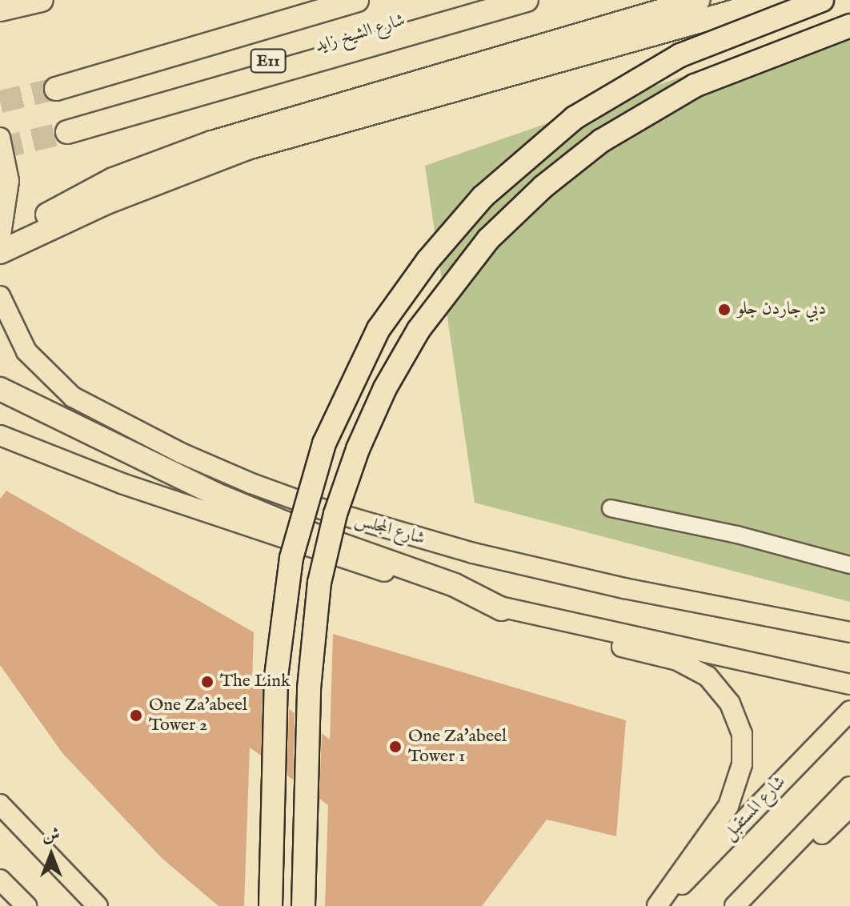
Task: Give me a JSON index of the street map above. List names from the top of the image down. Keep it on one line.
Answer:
{"streets":{"highway":["شارع الشيخ زايد","E11"],"main road":["شارع المجلس","شارع المستقبل"]},"places":["دبي جاردن جلو","The Link","One Za'abeel Tower 2","One Za'abeel Tower 1"],"north":"top"}
